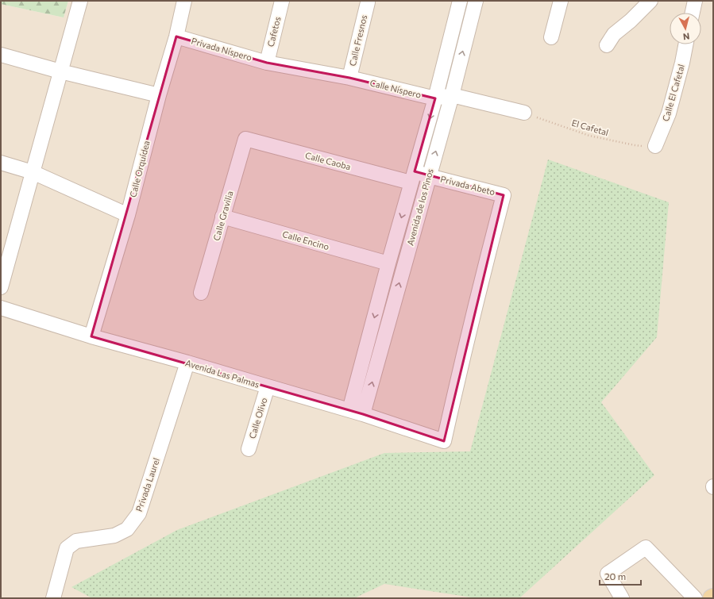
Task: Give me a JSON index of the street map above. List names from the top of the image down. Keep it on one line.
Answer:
{"streets":{"street":["Cafetos","Calle Fresnos","Privada Níspero","Calle Níspero","Calle El Cafetal","Calle Caoba","Calle Orquídea","Privada Abeto","Avenida de los Pinos","Calle Gravilia","Calle Encino","Avenida Las Palmas","Calle Olivo","Privada Laurel"],"path":["El Cafetal"]},"crossings":[["Cafetos","Privada Níspero"],["Cafetos","Calle Níspero"],["Calle Fresnos","Calle Níspero"],["Privada Níspero","Calle Níspero"],["Privada Níspero","Calle Orquídea"],["Calle Níspero","El Cafetal"],["Calle Níspero","Avenida de los Pinos"],["Calle El Cafetal","El Cafetal"],["Calle Caoba","Privada Abeto"],["Calle Caoba","Avenida de los Pinos"],["Calle Caoba","Calle Gravilia"],["Calle Orquídea","Avenida Las Palmas"],["Privada Abeto","Avenida de los Pinos"],["Privada Abeto","Avenida Las Palmas"],["Avenida de los Pinos","Calle Encino"],["Avenida de los Pinos","Avenida Las Palmas"],["Calle Gravilia","Calle Encino"],["Avenida Las Palmas","Calle Olivo"],["Avenida Las Palmas","Privada Laurel"]],"scale_bar":"20 m","north":"bottom"}
